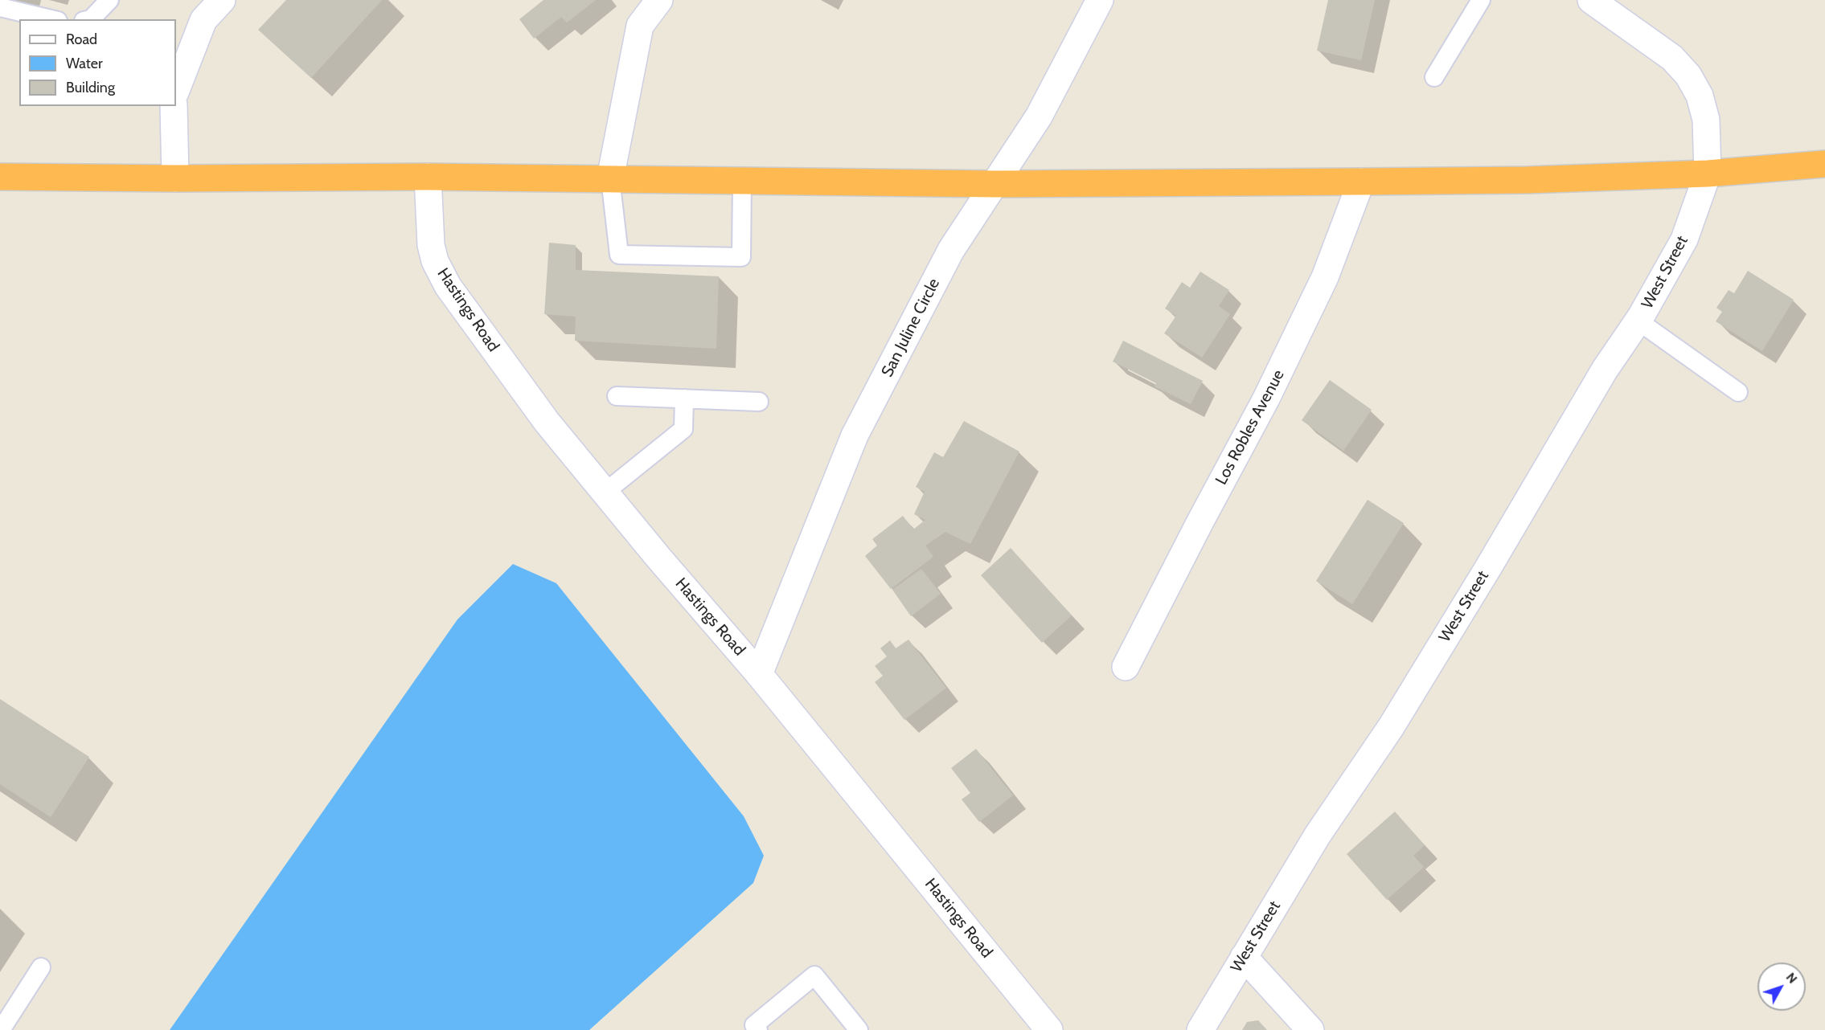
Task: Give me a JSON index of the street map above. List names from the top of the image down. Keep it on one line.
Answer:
{"streets":{"street":["West Street","Hastings Road","San Juline Circle","Los Robles Avenue"]},"crossings":[["Hastings Road","San Juline Circle"]],"legend":["Road","Water","Building"],"north":"top right"}
